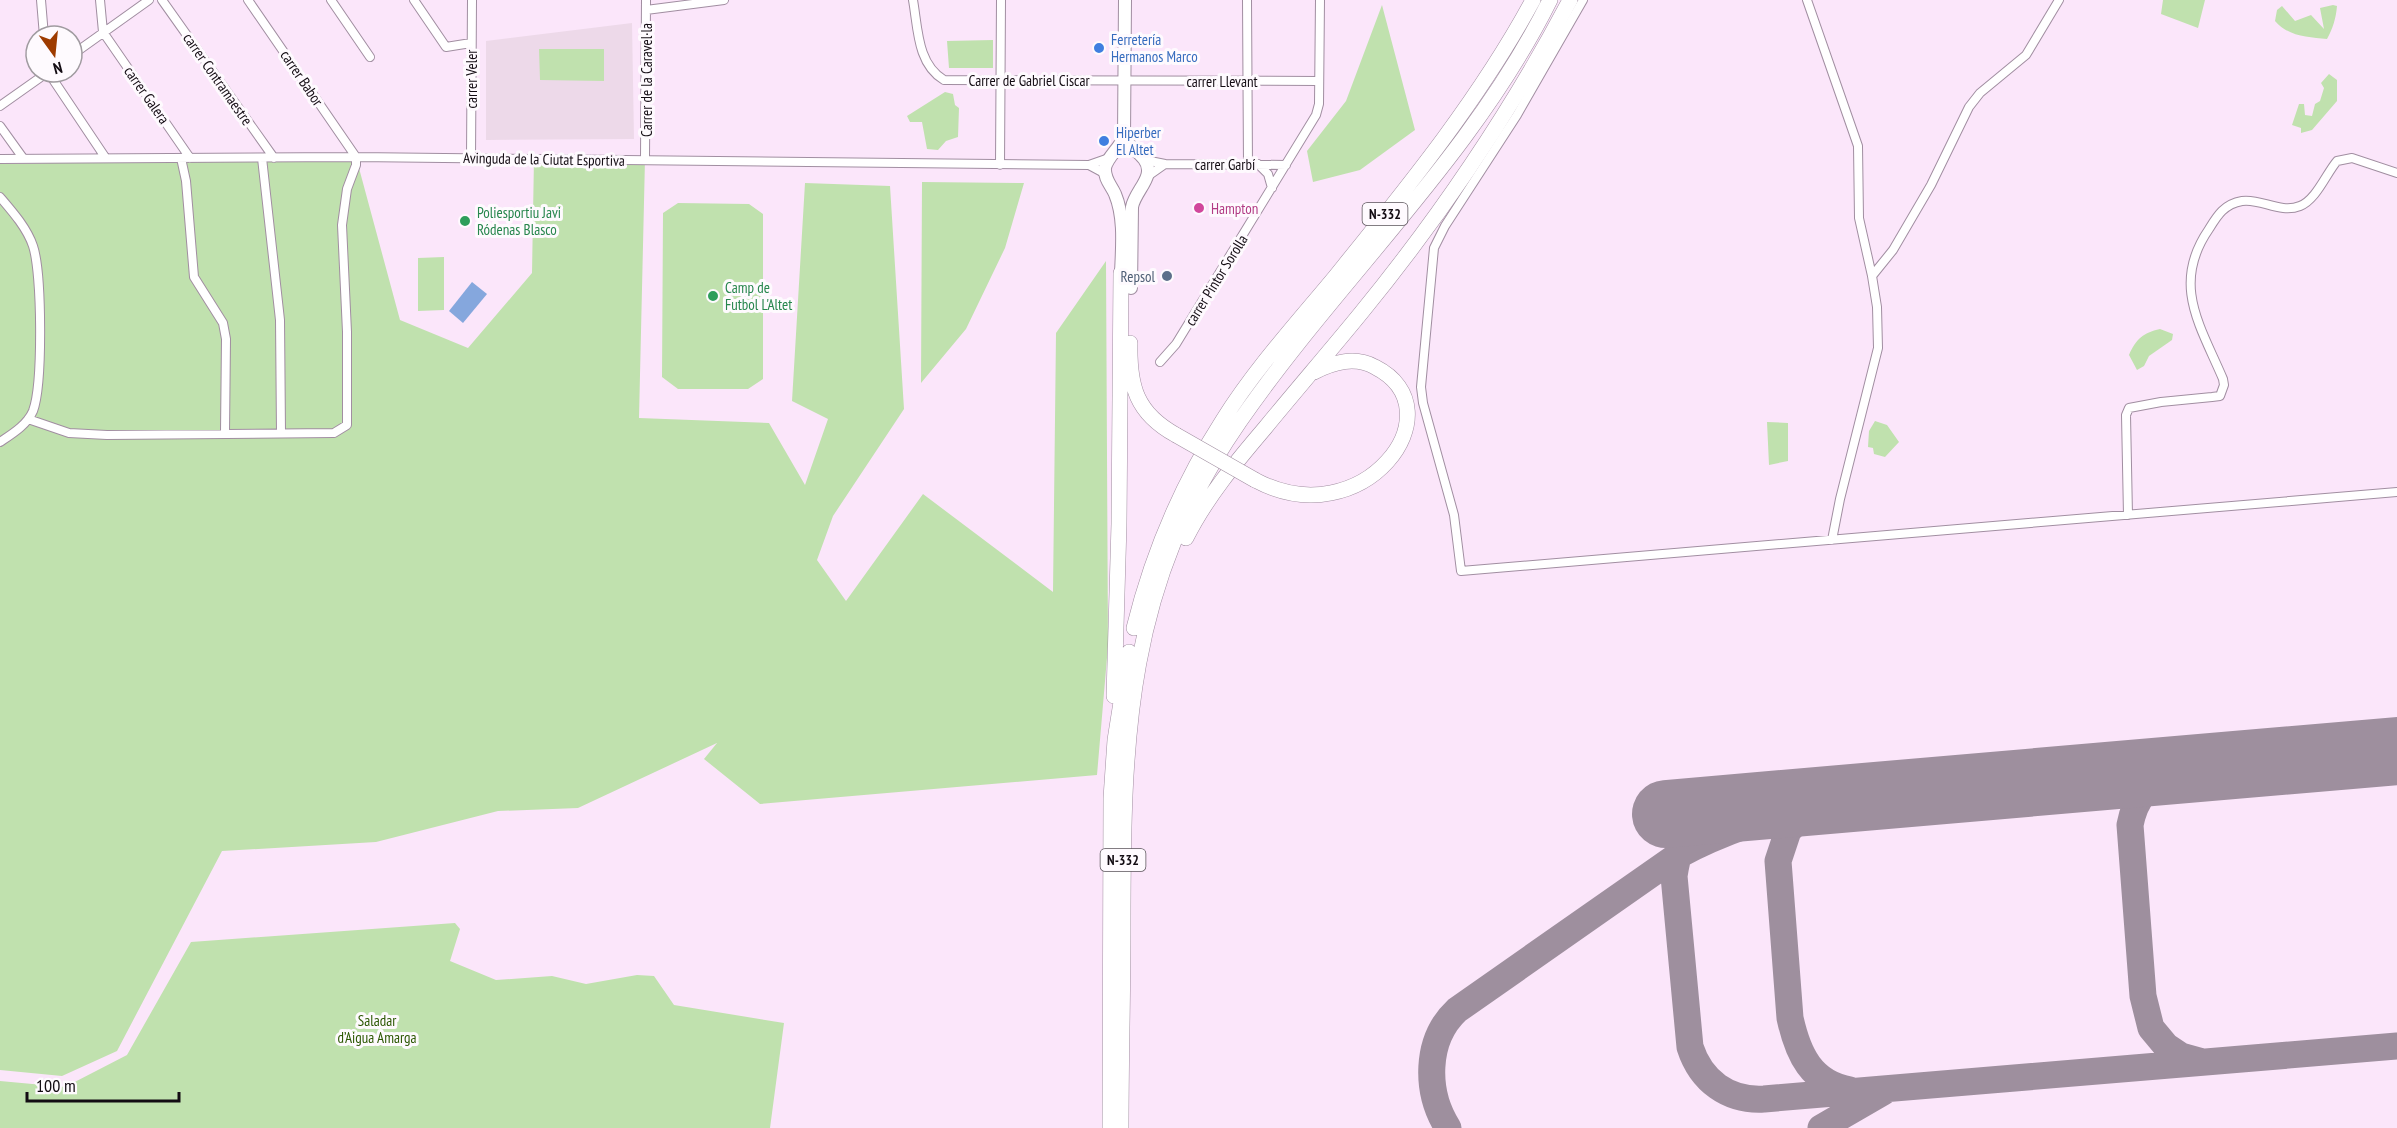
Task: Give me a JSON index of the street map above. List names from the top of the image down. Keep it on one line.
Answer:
{"streets":{"highway":["N-332"],"street":["carrer Babor","carrer Contramaestre","carrer Veler","Carrer de la Caravel·la","Carrer de Gabriel Ciscar","carrer Llevant","carrer Galera","Avinguda de la Ciutat Esportiva","carrer Garbí","carrer Pintor Sorolla"]},"crossings":[["carrer Babor","Avinguda de la Ciutat Esportiva"],["carrer Contramaestre","Avinguda de la Ciutat Esportiva"],["carrer Veler","Avinguda de la Ciutat Esportiva"],["Carrer de la Caravel·la","Avinguda de la Ciutat Esportiva"],["Carrer de Gabriel Ciscar","carrer Llevant"],["carrer Llevant","carrer Pintor Sorolla"],["carrer Galera","Avinguda de la Ciutat Esportiva"],["Avinguda de la Ciutat Esportiva","carrer Garbí"],["carrer Garbí","carrer Pintor Sorolla"]],"parks":["Saladar d’Aigua Amarga"],"places":["Ferretería Hermanos Marco","Hiperber El Altet","Hampton","Poliesportiu Javi Ródenas Blasco","Repsol","Camp de Futbol L'Altet"],"scale_bar":"100 m","north":"bottom"}
